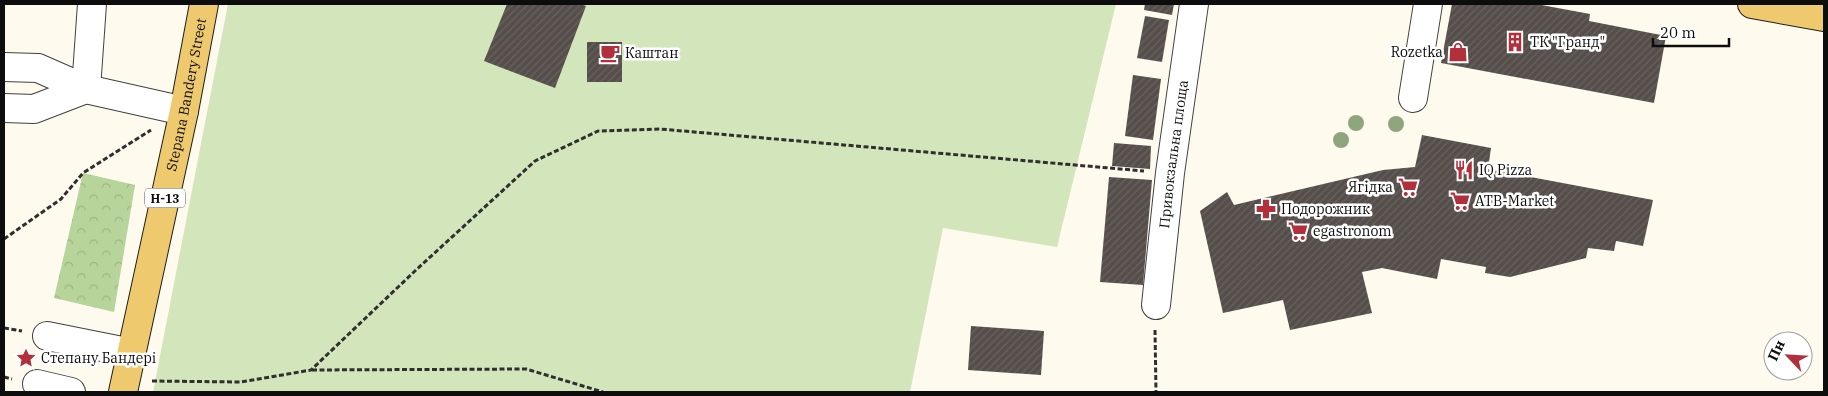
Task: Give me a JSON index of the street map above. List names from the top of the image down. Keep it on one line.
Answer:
{"streets":{"main road":["Stepana Bandery Street","Н-13"],"street":["Привокзальна площа"]},"places":{"building":["ТК \"Гранд\""],"shop":["Rozetka"],"cafe":["Каштан"],"restaurant":["IQ Pizza"],"supermarket":["Ягідка","ATB-Market","egastronom"],"pharmacy":["Подорожник"],"place":["Степану Бандері"]},"scale_bar":"20 m","north":"top left"}
